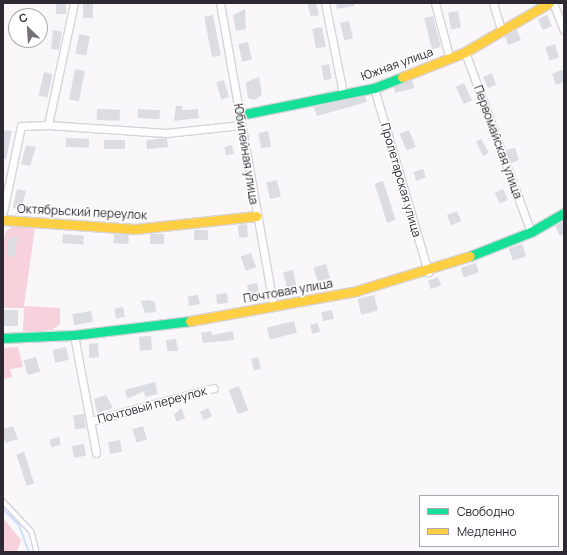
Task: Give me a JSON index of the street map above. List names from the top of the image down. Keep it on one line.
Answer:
{"streets":{"street":["Южная улица","Первомайская улица","Юбилейная улица","Пролетарская улица","Октябрьский переулок","Почтовая улица","Почтовый переулок"]},"crossings":[["Южная улица","Первомайская улица"],["Южная улица","Юбилейная улица"],["Южная улица","Пролетарская улица"],["Первомайская улица","Почтовая улица"],["Юбилейная улица","Октябрьский переулок"],["Юбилейная улица","Почтовая улица"],["Пролетарская улица","Почтовая улица"],["Почтовая улица","Почтовый переулок"]],"legend":["Свободно","Медленно"],"north":"top left"}
